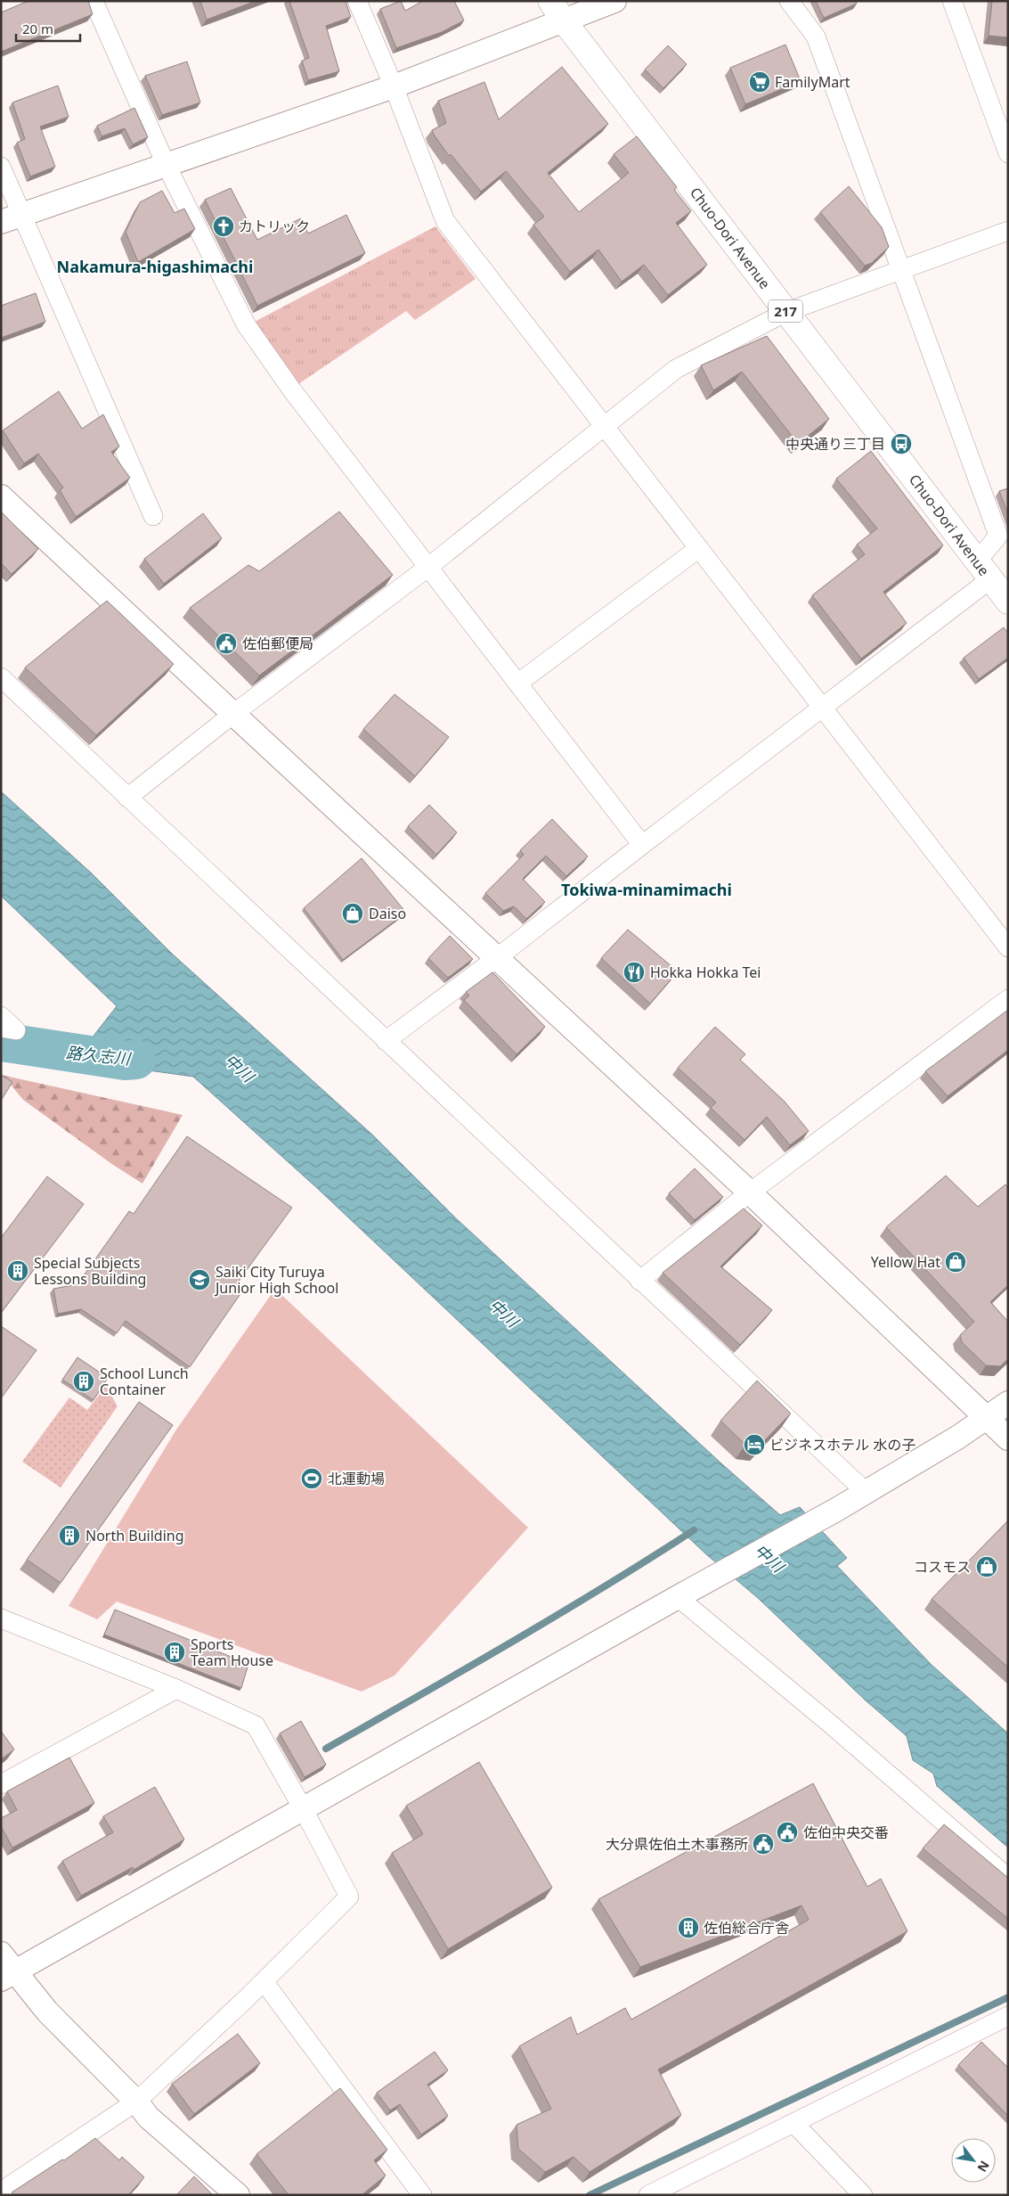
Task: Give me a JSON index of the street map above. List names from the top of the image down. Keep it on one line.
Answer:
{"streets":{"highway":["Chuo-Dori Avenue","217"]},"districts":["Nakamura-higashimachi","Tokiwa-minamimachi"],"water":["路久志川","中川"],"places":{"supermarket":["FamilyMart"],"church":["カトリック"],"bus stop":["中央通り三丁目"],"public building":["佐伯郵便局","佐伯中央交番","大分県佐伯土木事務所"],"shop":["Daiso","Yellow Hat","コスモス"],"restaurant":["Hokka Hokka Tei"],"building":["Special Subjects Lessons Building","School Lunch Container","North Building","Sports Team House","佐伯総合庁舎"],"school or university":["Saiki City Turuya Junior High School"],"hotel":["ビジネスホテル 水の子"],"sports":["北運動場"]},"scale_bar":"20 m","north":"bottom right"}
